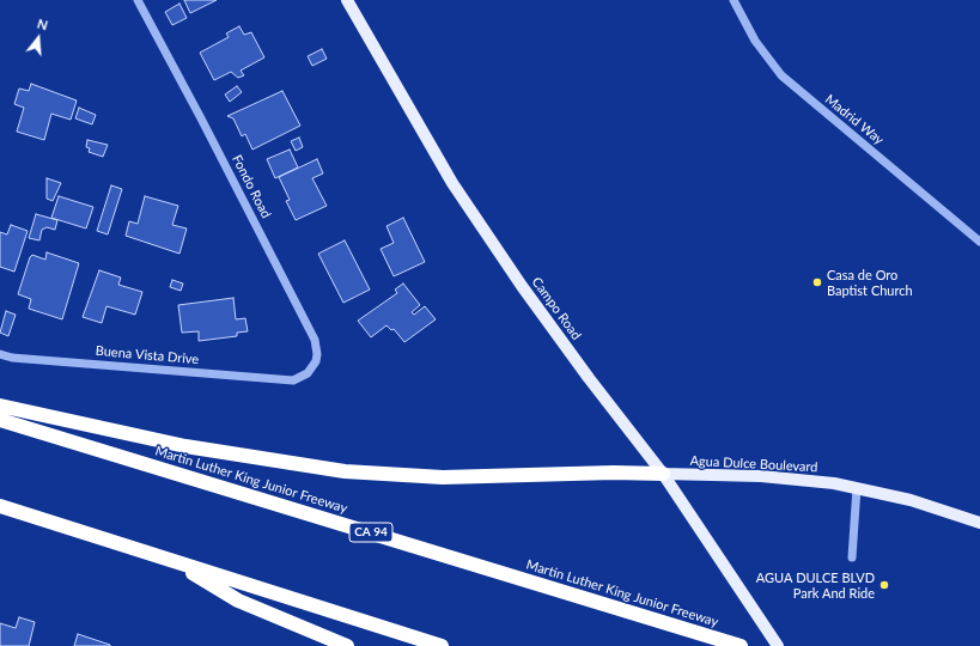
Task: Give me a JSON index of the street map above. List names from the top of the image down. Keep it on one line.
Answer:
{"streets":{"highway":["Martin Luther King Junior Freeway","CA 94"],"main road":["Campo Road","Agua Dulce Boulevard"],"street":["Madrid Way","Fondo Road","Buena Vista Drive"]},"crossings":[["Fondo Road","Buena Vista Drive"],["Campo Road","Agua Dulce Boulevard"]],"places":["Casa de Oro Baptist Church","AGUA DULCE BLVD Park And Ride"],"north":"top"}
